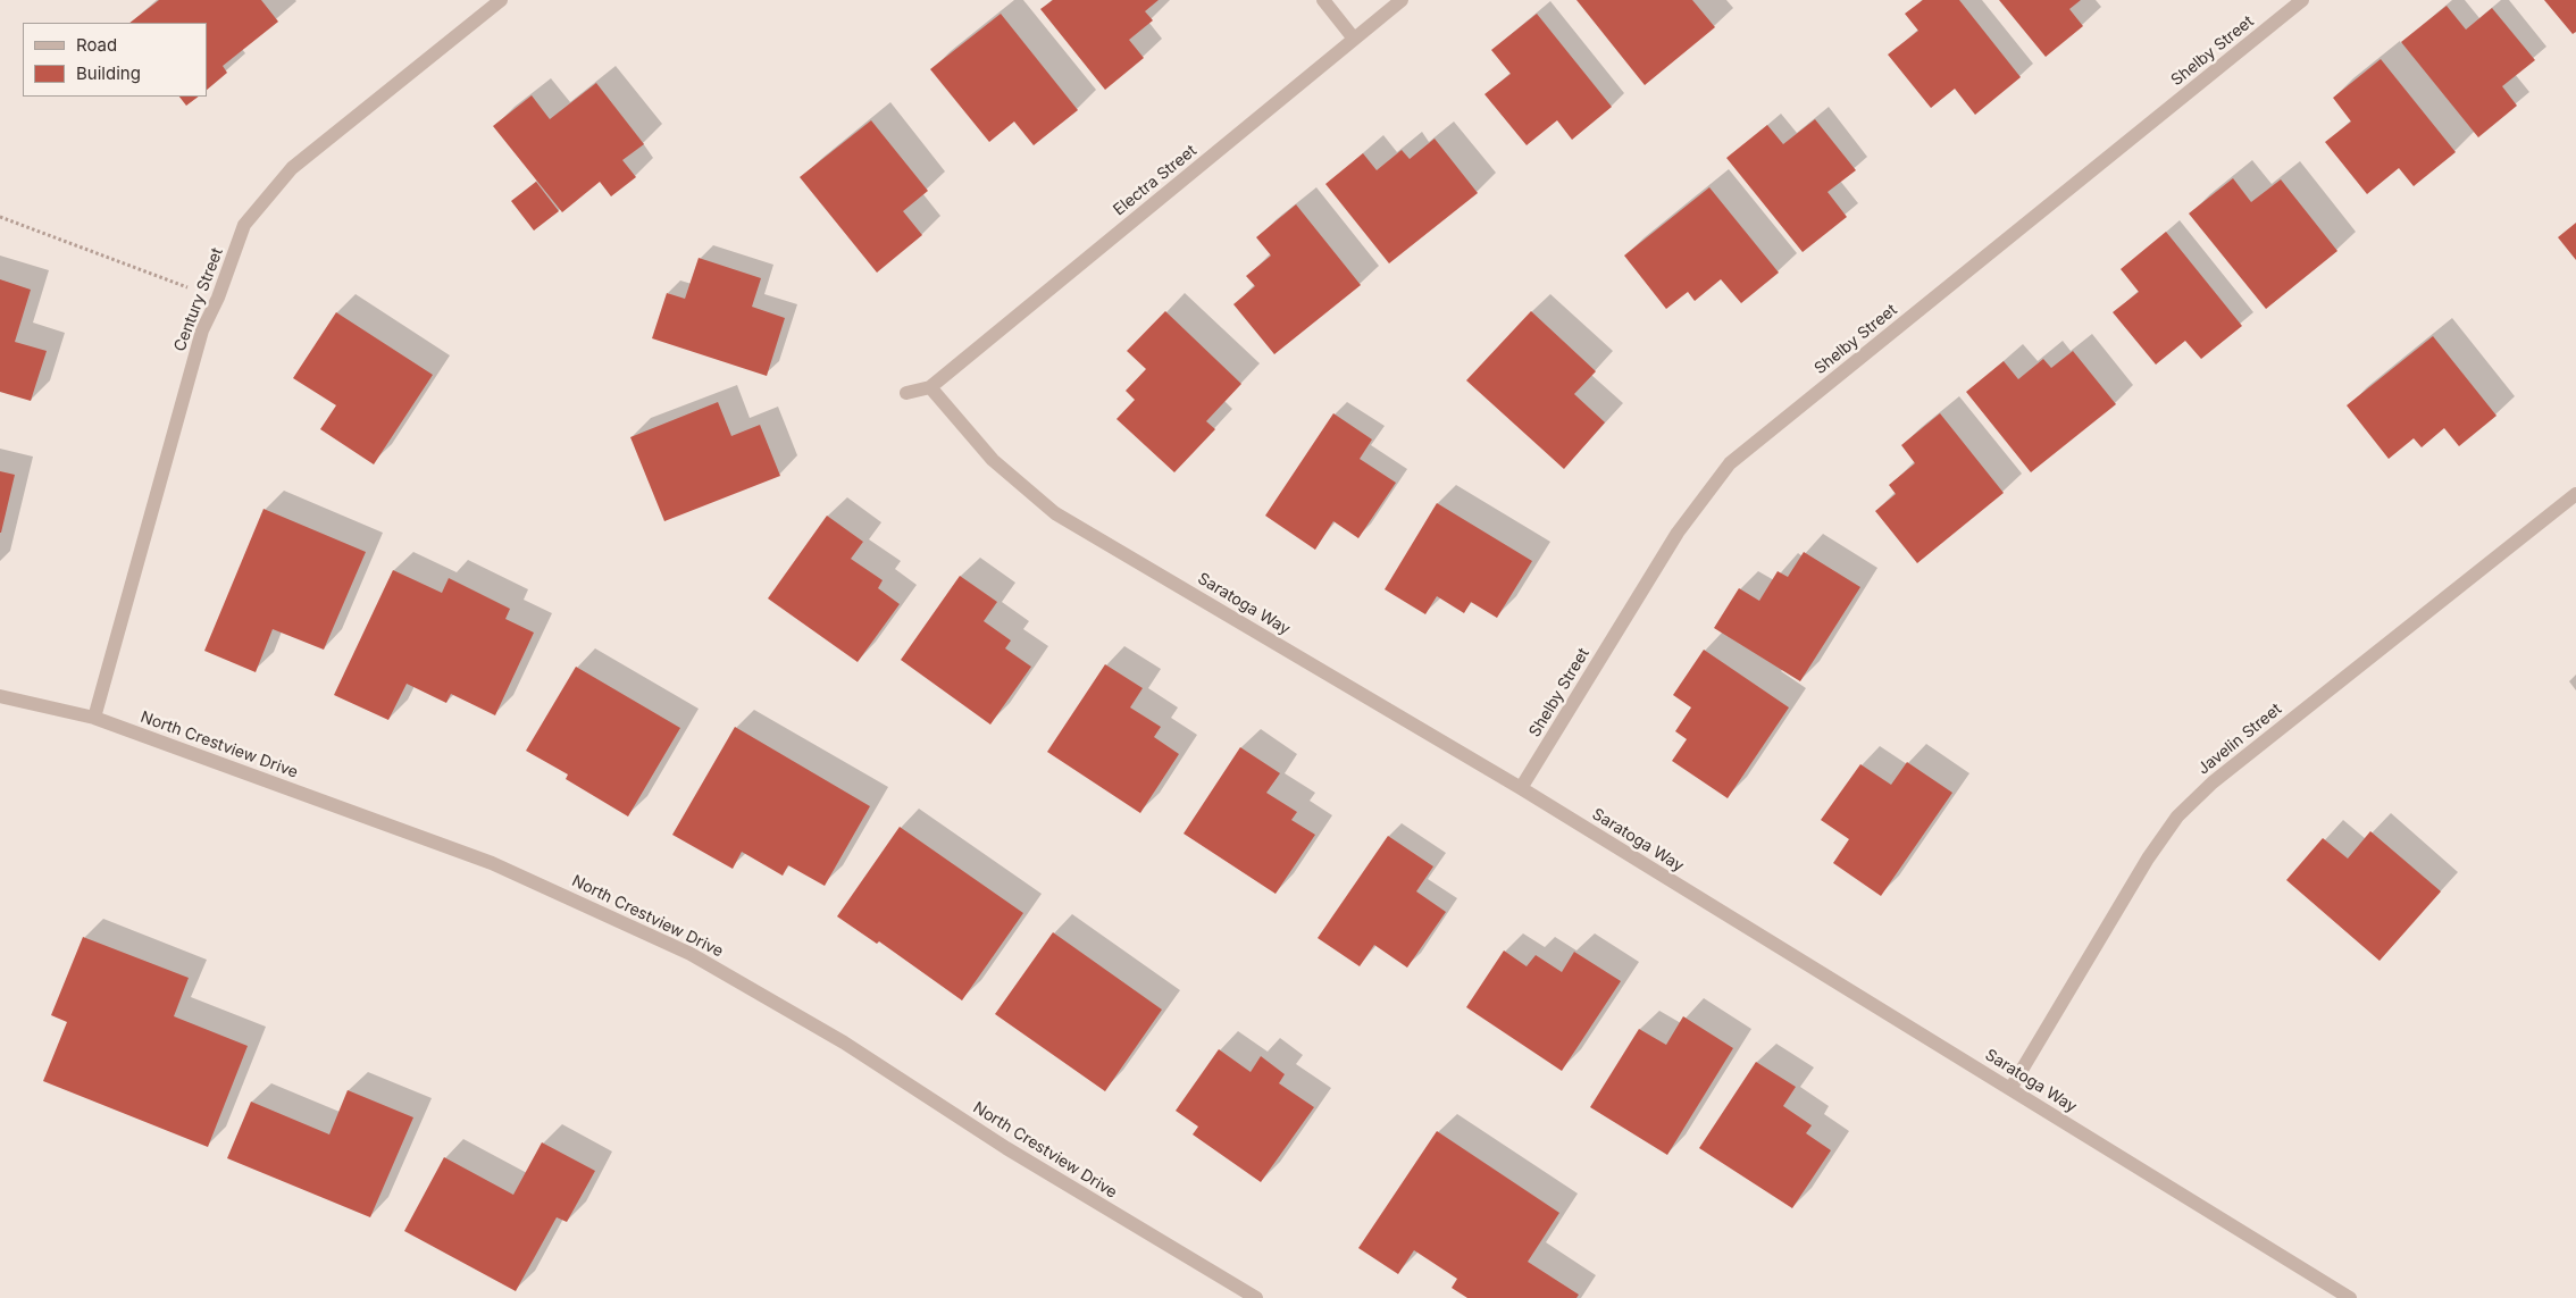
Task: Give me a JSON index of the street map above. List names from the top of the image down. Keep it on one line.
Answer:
{"streets":{"street":["Shelby Street","Electra Street","Century Street","Saratoga Way","Javelin Street","North Crestview Drive"]},"crossings":[["Shelby Street","Saratoga Way"],["Electra Street","Saratoga Way"],["Century Street","North Crestview Drive"],["Saratoga Way","Javelin Street"]],"legend":["Road","Building"]}
